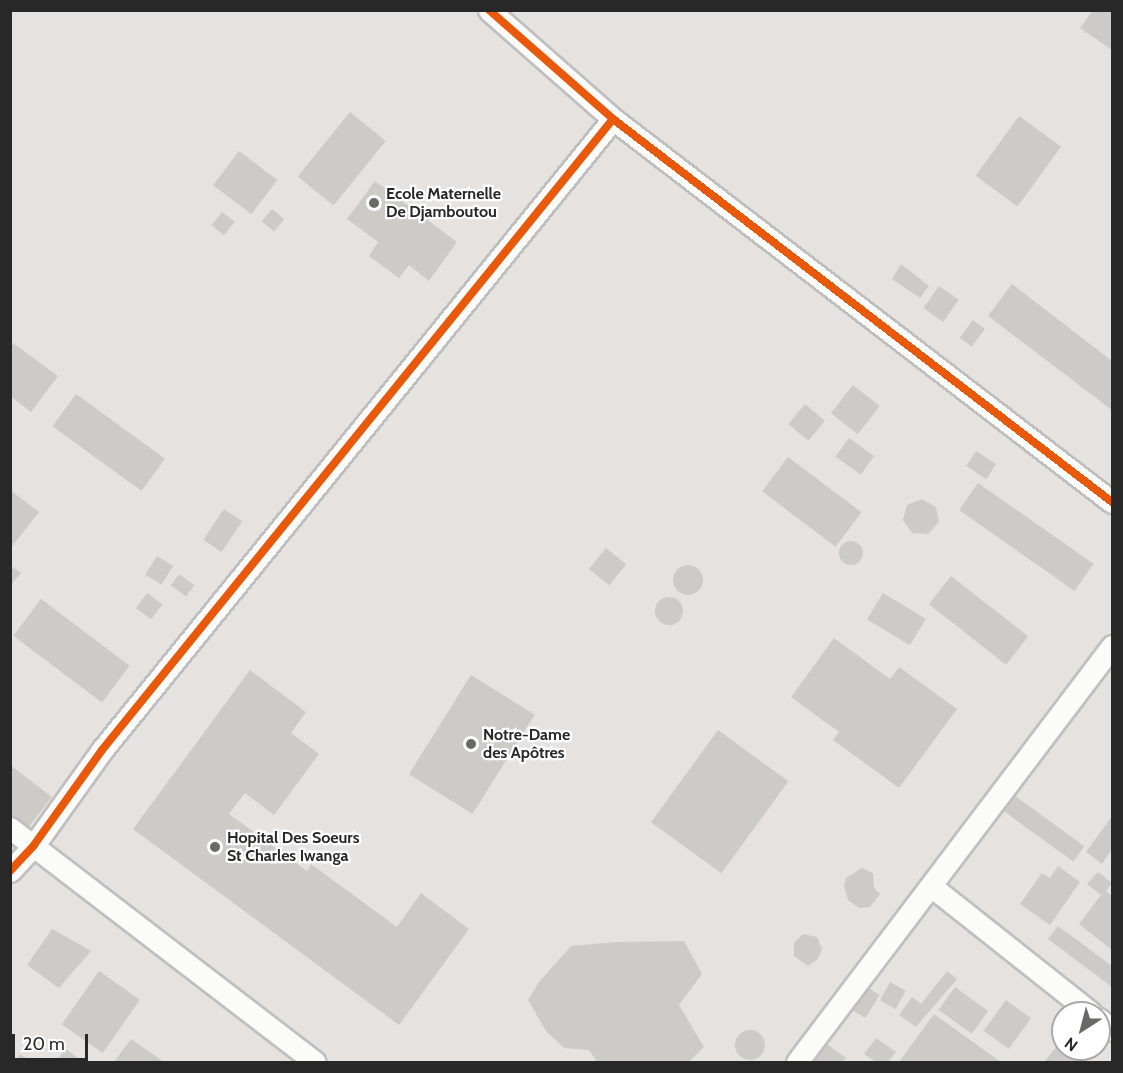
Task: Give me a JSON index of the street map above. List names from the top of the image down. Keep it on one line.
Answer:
{"places":["Ecole Maternelle De Djamboutou","Notre-Dame des Apôtres","Hopital Des Soeurs St Charles Iwanga"],"scale_bar":"20 m","north":"bottom left"}
